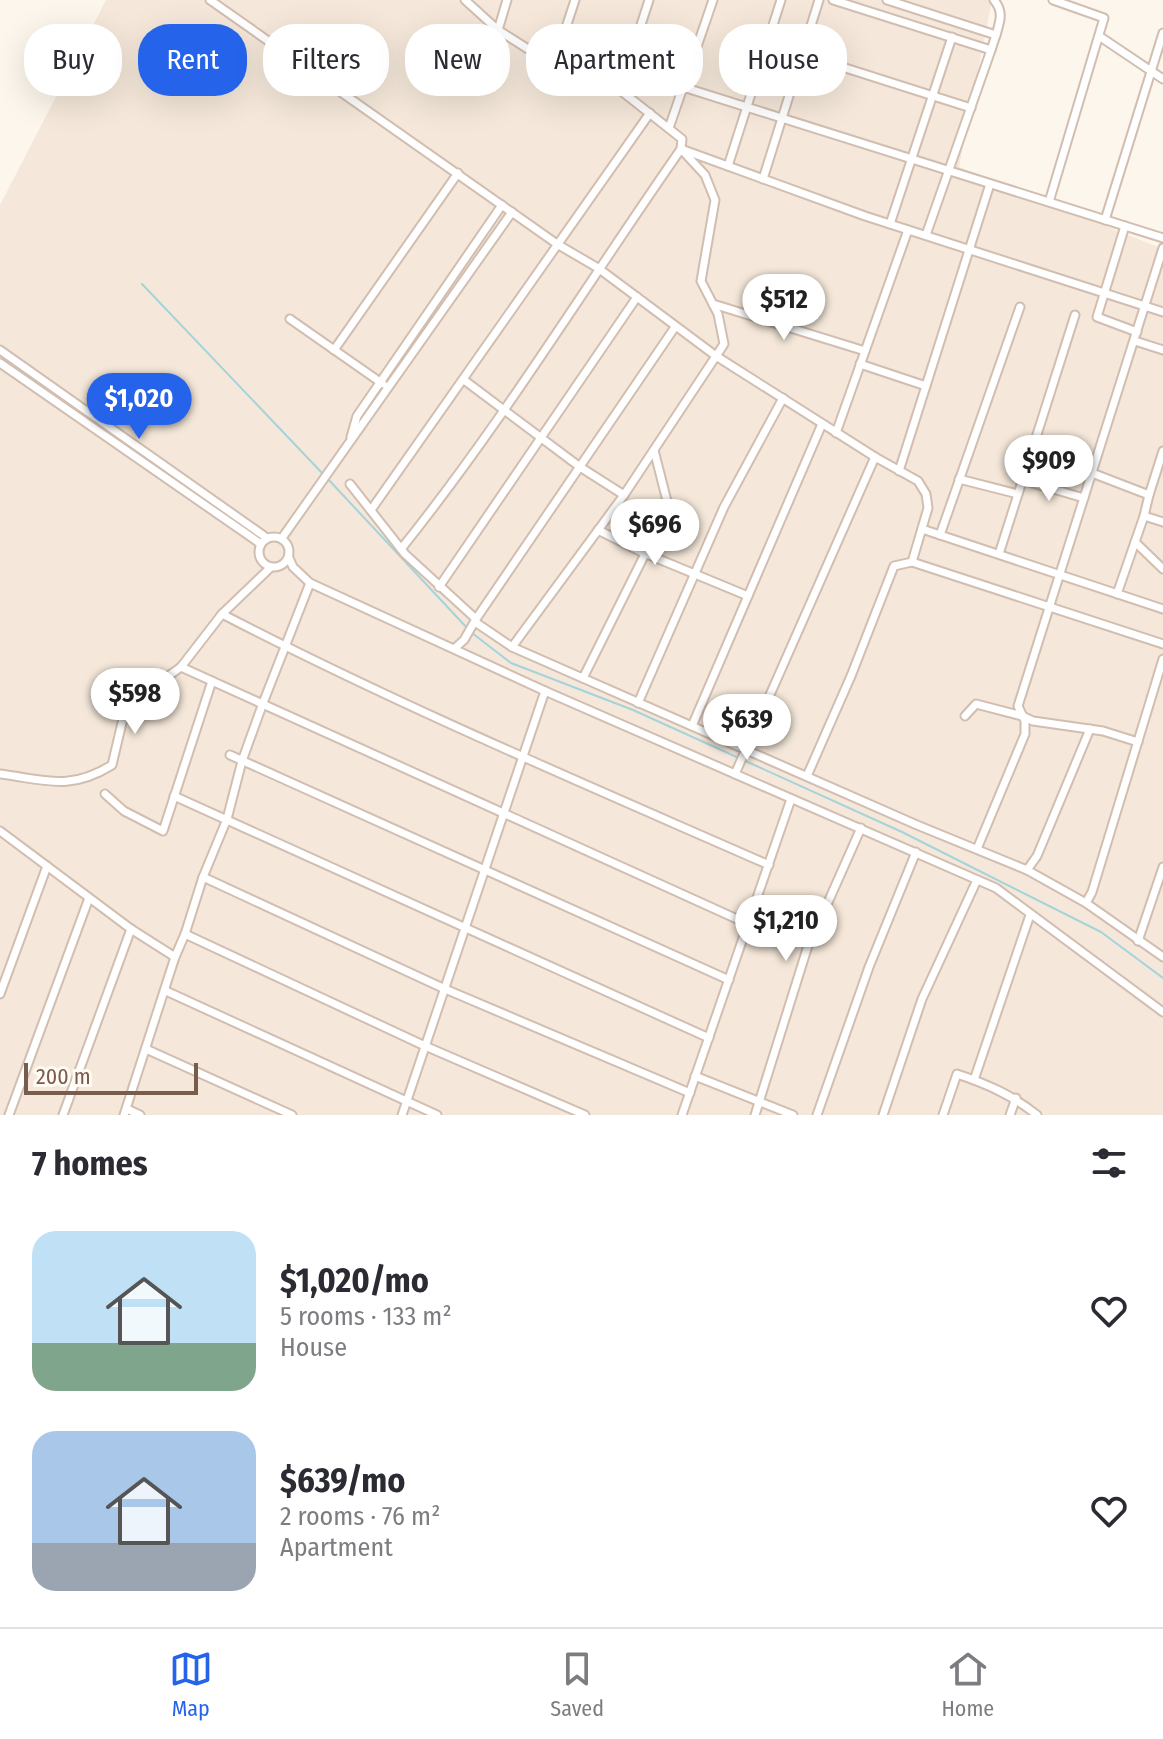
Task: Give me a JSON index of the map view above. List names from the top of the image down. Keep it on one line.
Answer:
{"scale_bar":"200 m","page":{"chip":["Buy","Rent","Filters","New","Apartment","House"],"price":["$512","$1,020","$909","$696","$598","$639","$1,210"],"scale":"200 m","heading":"7 homes","list":[{"name":"$1,020/mo","note":"5 rooms · 133 m² · House"},{"name":"$639/mo","note":"2 rooms · 76 m² · Apartment"}],"tabs":["Map","Saved","Home"]}}
